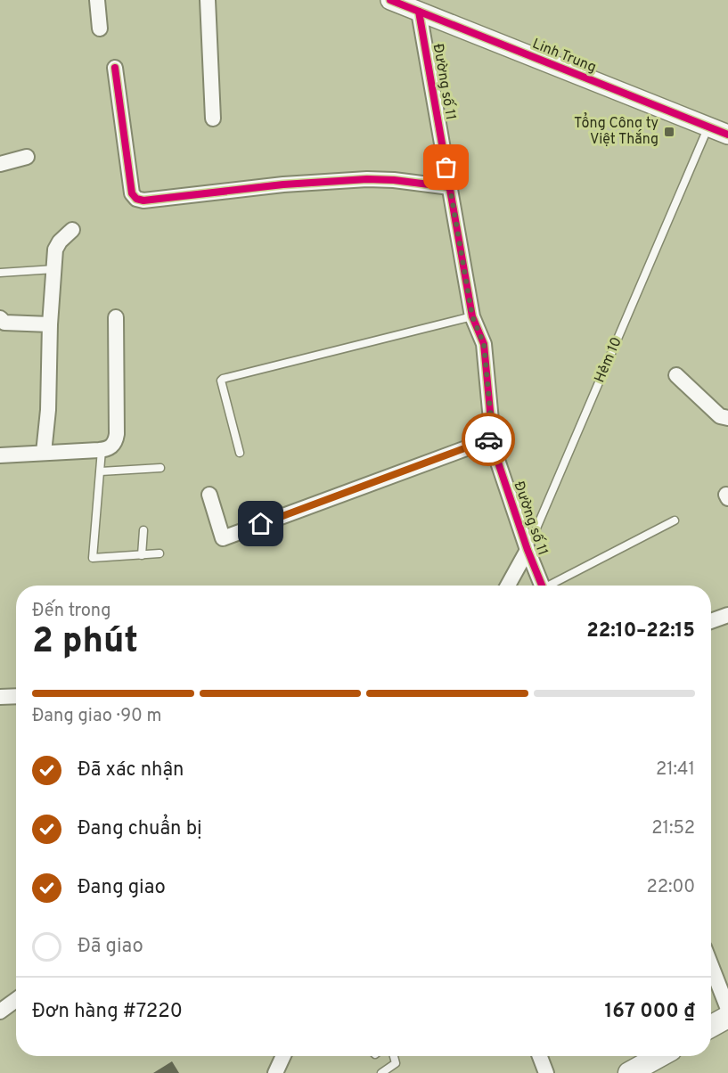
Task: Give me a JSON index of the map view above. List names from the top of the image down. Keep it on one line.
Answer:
{"streets":{"street":["Linh Trung","Đường số 11","Hẻm 10"]},"crossings":[["Linh Trung","Đường số 11"],["Linh Trung","Hẻm 10"],["Đường số 11","Hẻm 10"]],"places":{"transit":["Tổng Công ty Việt Thắng"]},"page":{"heading":["2 phút","Đến trong","22:10–22:15"],"panel":["Đơn hàng #7220","167 000 ₫"],"bar":"Đang giao · 90 m","list":[["Đã xác nhận","21:41"],["Đang chuẩn bị","21:52"],["Đang giao","22:00"],"Đã giao"]}}
